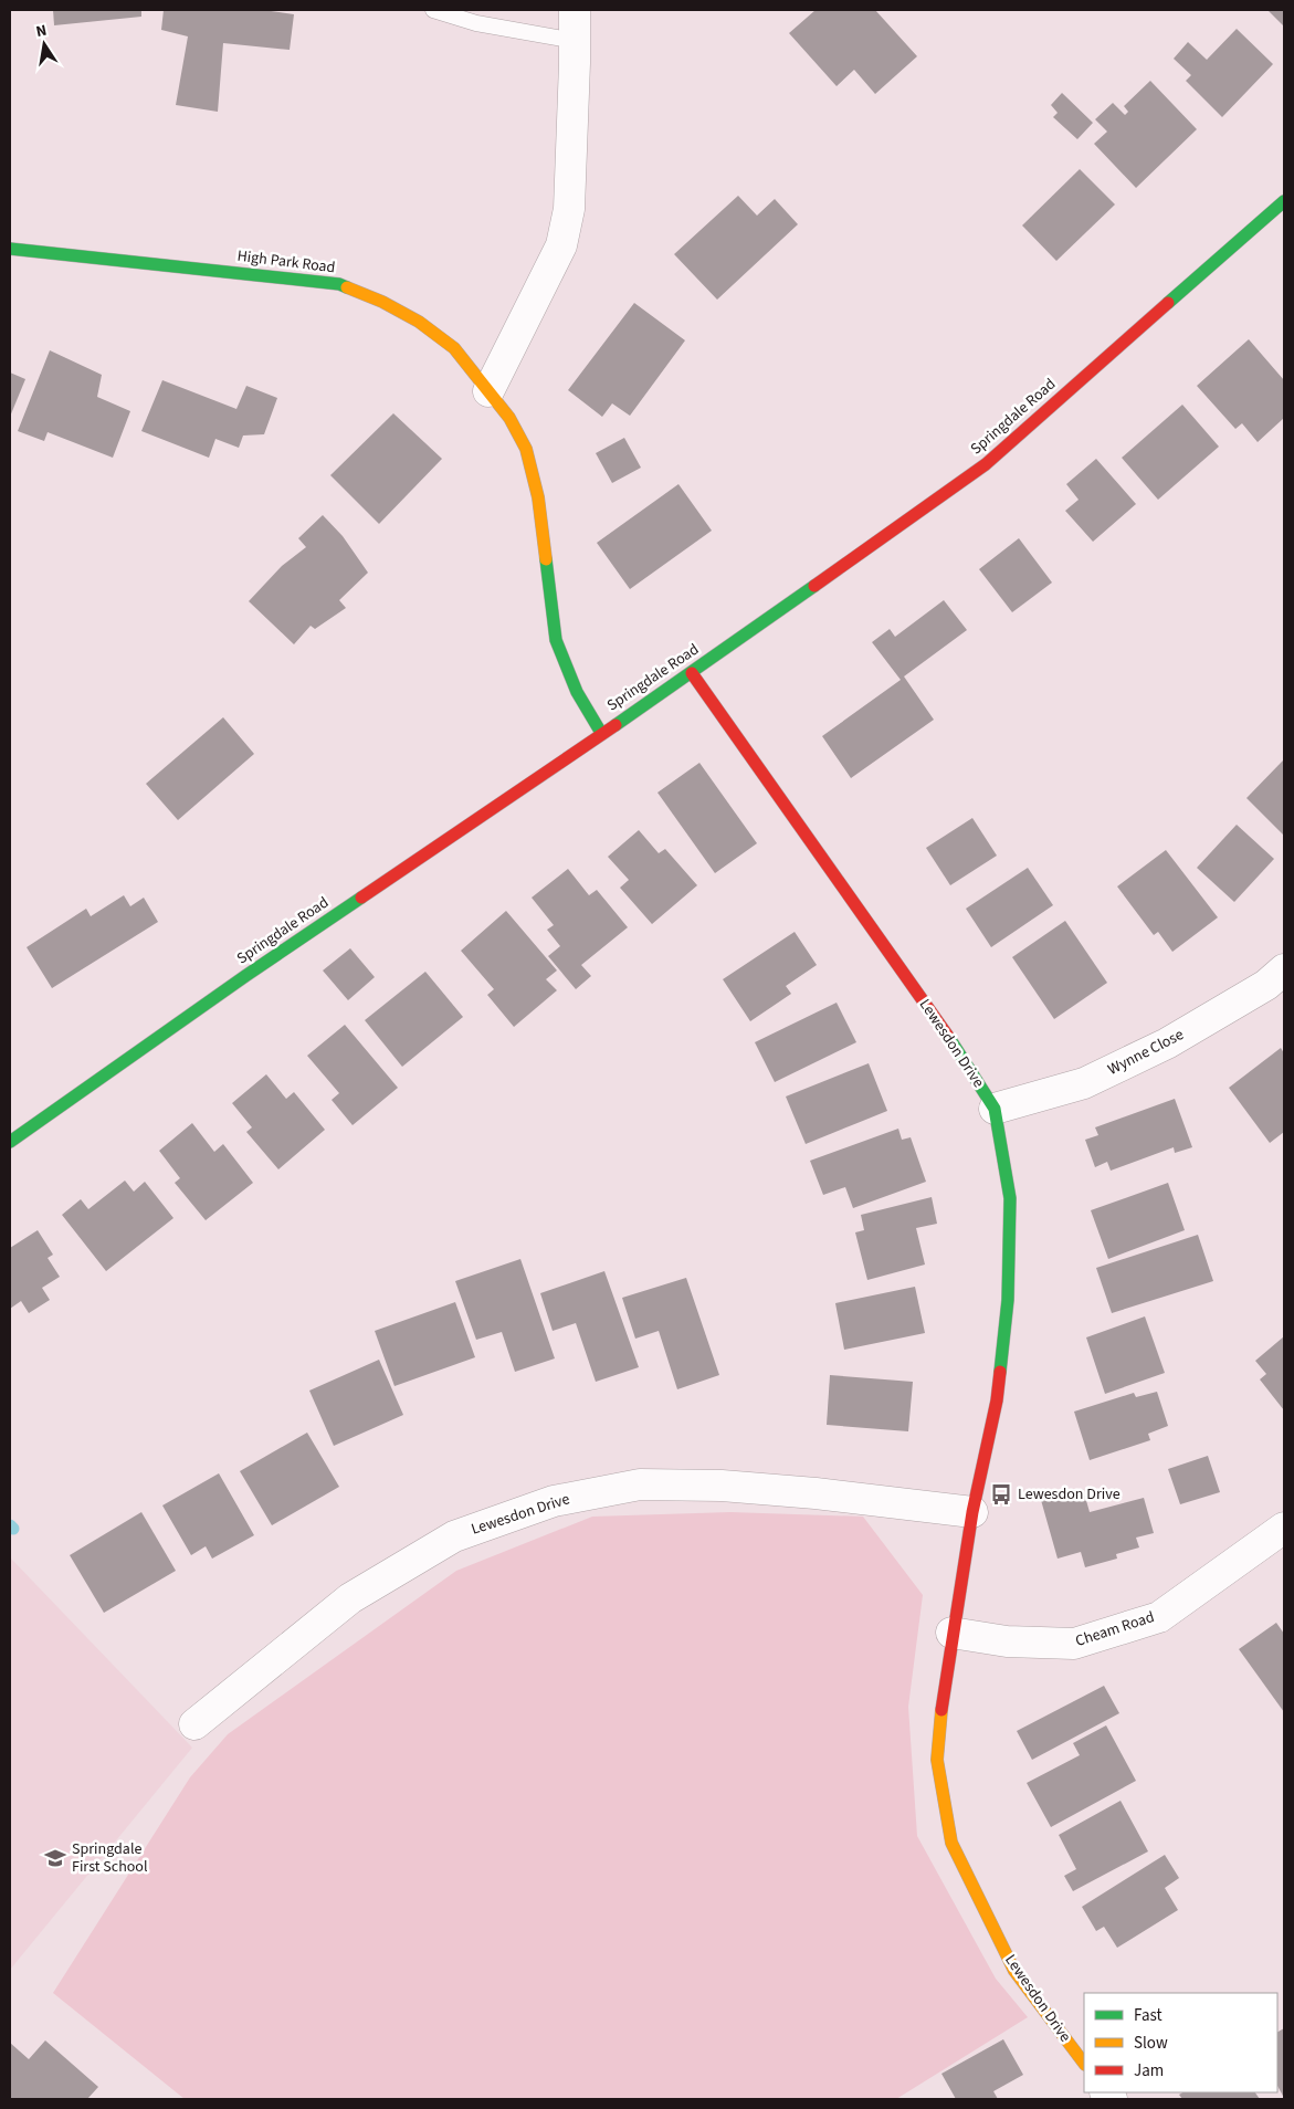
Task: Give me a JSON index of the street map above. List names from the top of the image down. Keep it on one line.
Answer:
{"streets":{"street":["High Park Road","Springdale Road","Lewesdon Drive","Wynne Close","Cheam Road"]},"crossings":[["High Park Road","Springdale Road"],["Springdale Road","Lewesdon Drive"],["Lewesdon Drive","Wynne Close"],["Lewesdon Drive","Cheam Road"]],"places":{"bus stop":["Lewesdon Drive"],"school or university":["Springdale First School"]},"legend":["Fast","Slow","Jam"],"north":"top"}
